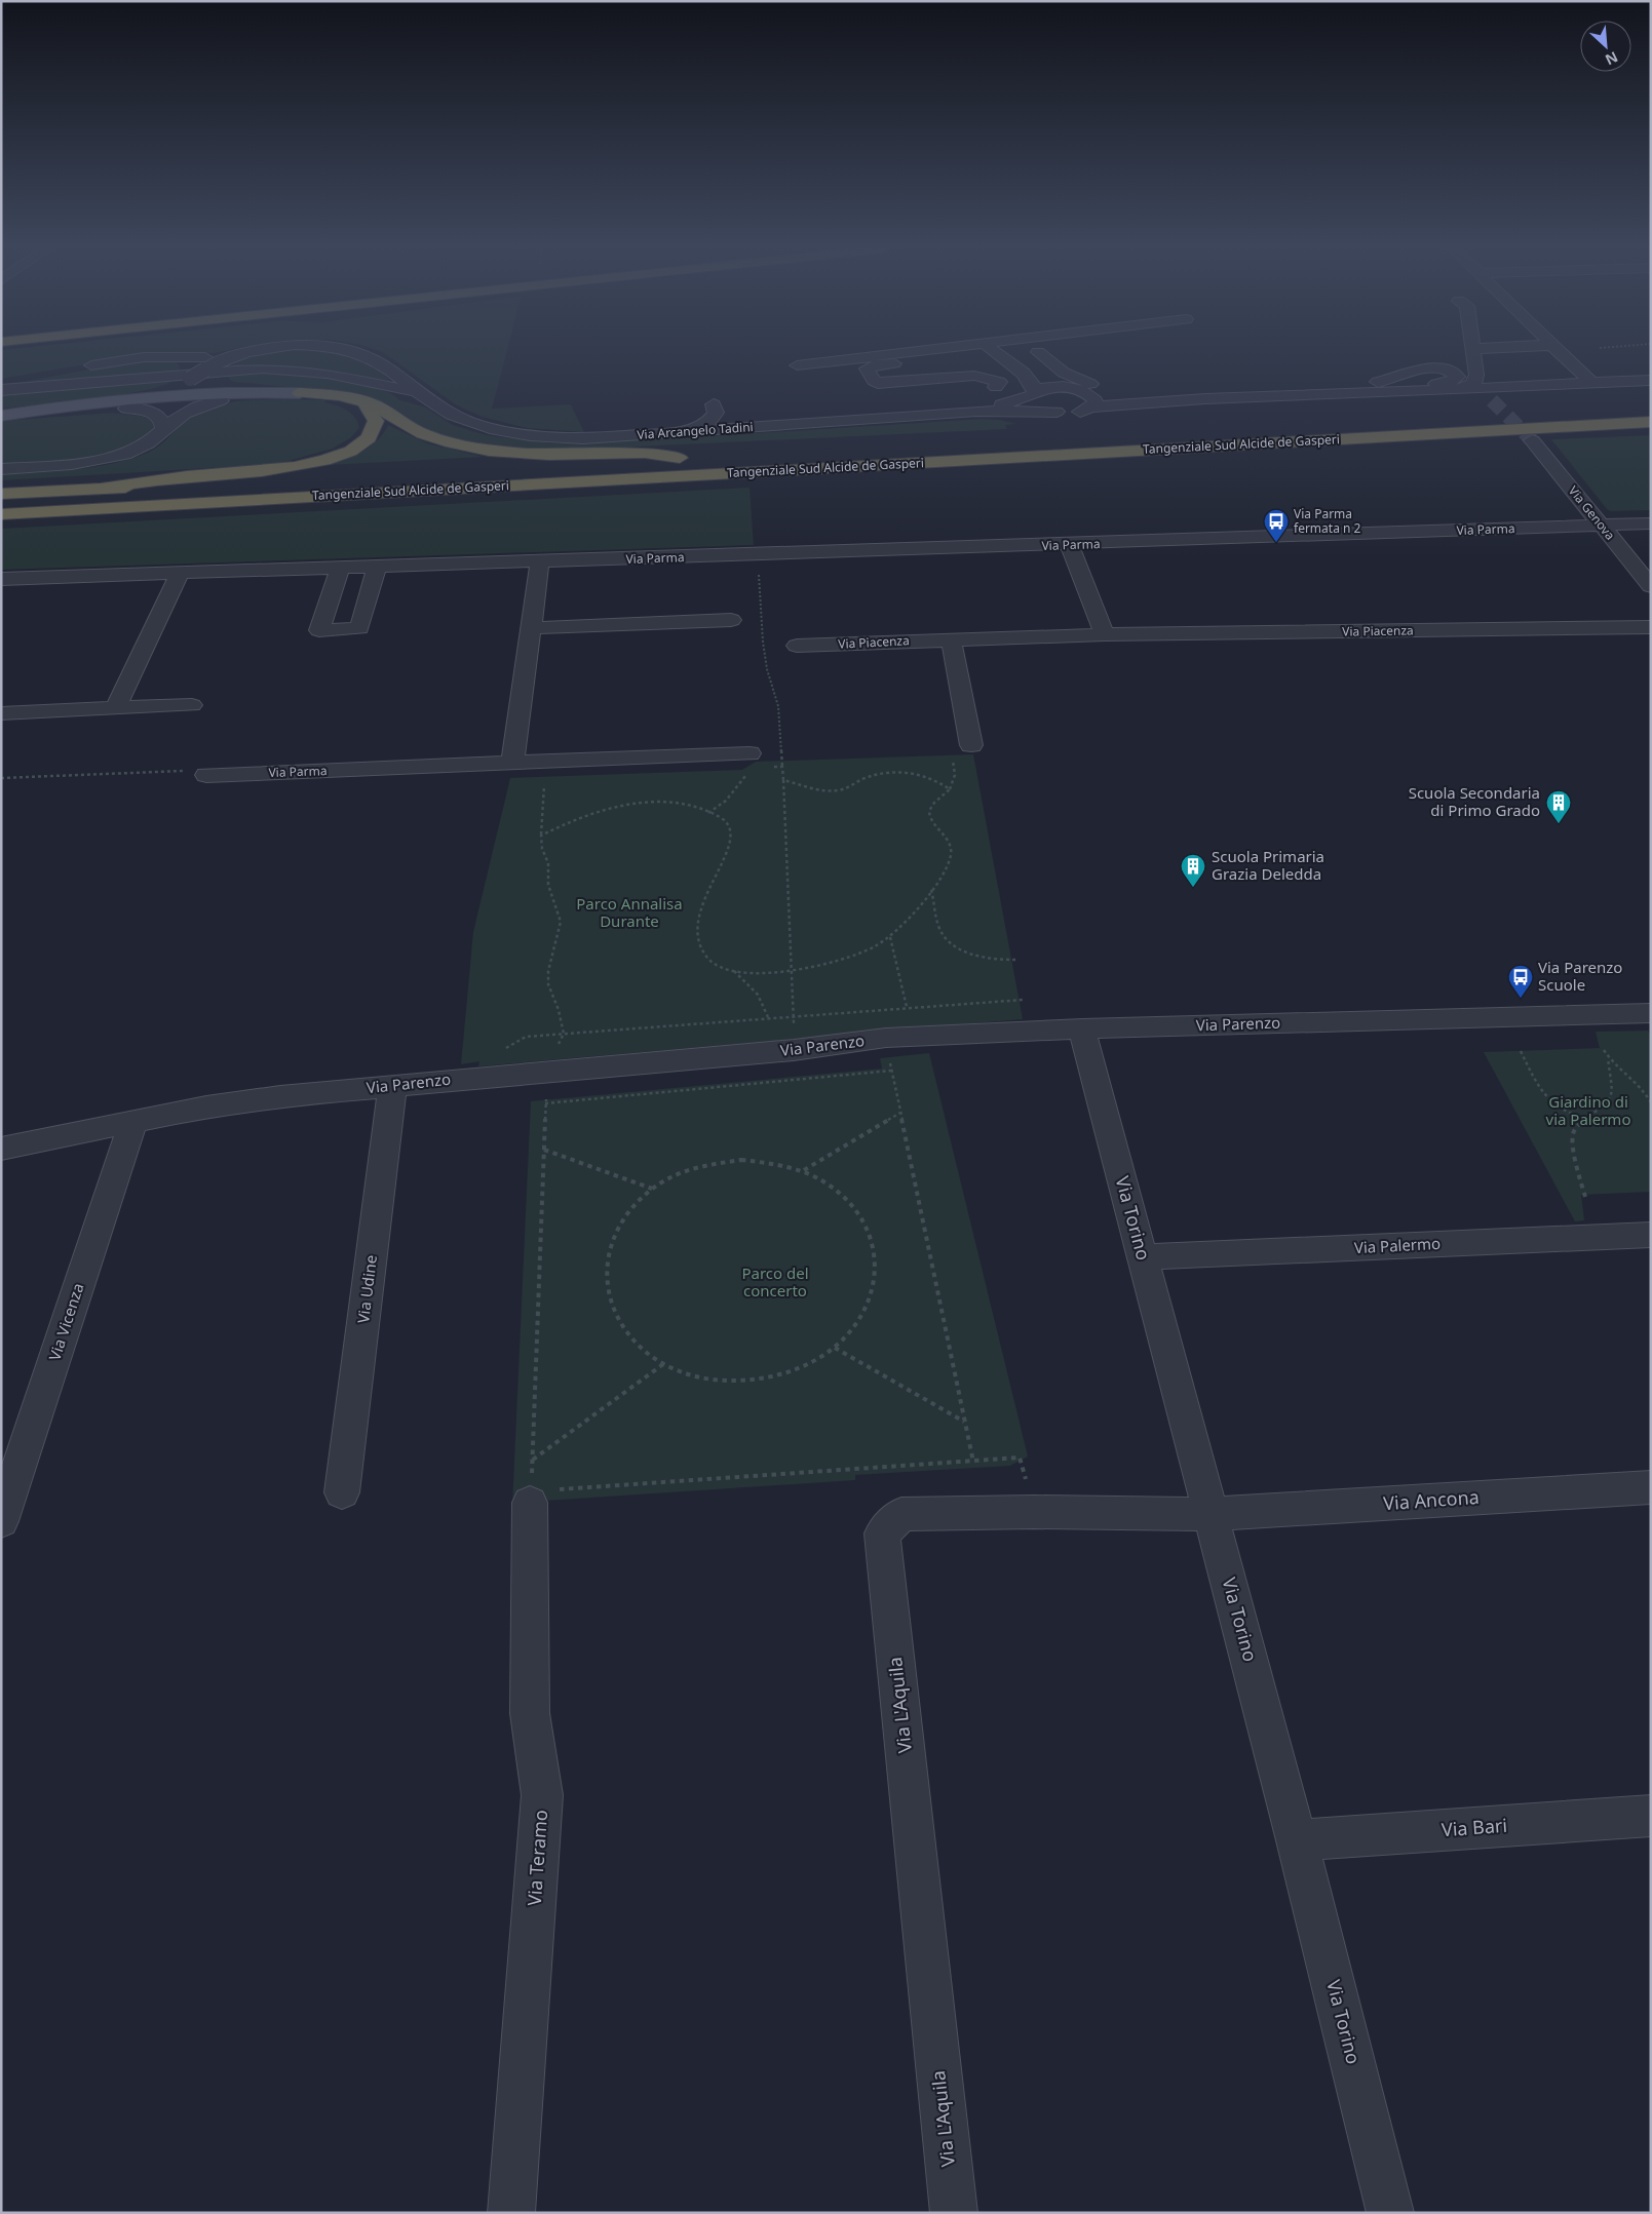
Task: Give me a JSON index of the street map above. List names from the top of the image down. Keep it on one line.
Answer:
{"streets":{"highway":["Tangenziale Sud Alcide de Gasperi"],"street":["Via Arcangelo Tadini","Via Genova","Via Parma","Via Piacenza","Via Parenzo","Via Torino","Via Palermo","Via Udine","Via Vicenza","Via Ancona","Via L'Aquila","Via Bari","Via Teramo"]},"crossings":[["Via Genova","Via Parma"],["Via Parenzo","Via Torino"],["Via Parenzo","Via Udine"],["Via Parenzo","Via Vicenza"],["Via Torino","Via Palermo"],["Via Torino","Via Ancona"],["Via Torino","Via L'Aquila"],["Via Torino","Via Bari"],["Via Ancona","Via L'Aquila"]],"parks":["Parco Annalisa Durante","Giardino di via Palermo","Parco del concerto"],"places":{"bus stop":["Via Parma fermata n 2","Via Parenzo Scuole"],"building":["Scuola Secondaria di Primo Grado","Scuola Primaria Grazia Deledda"]},"north":"bottom right"}
